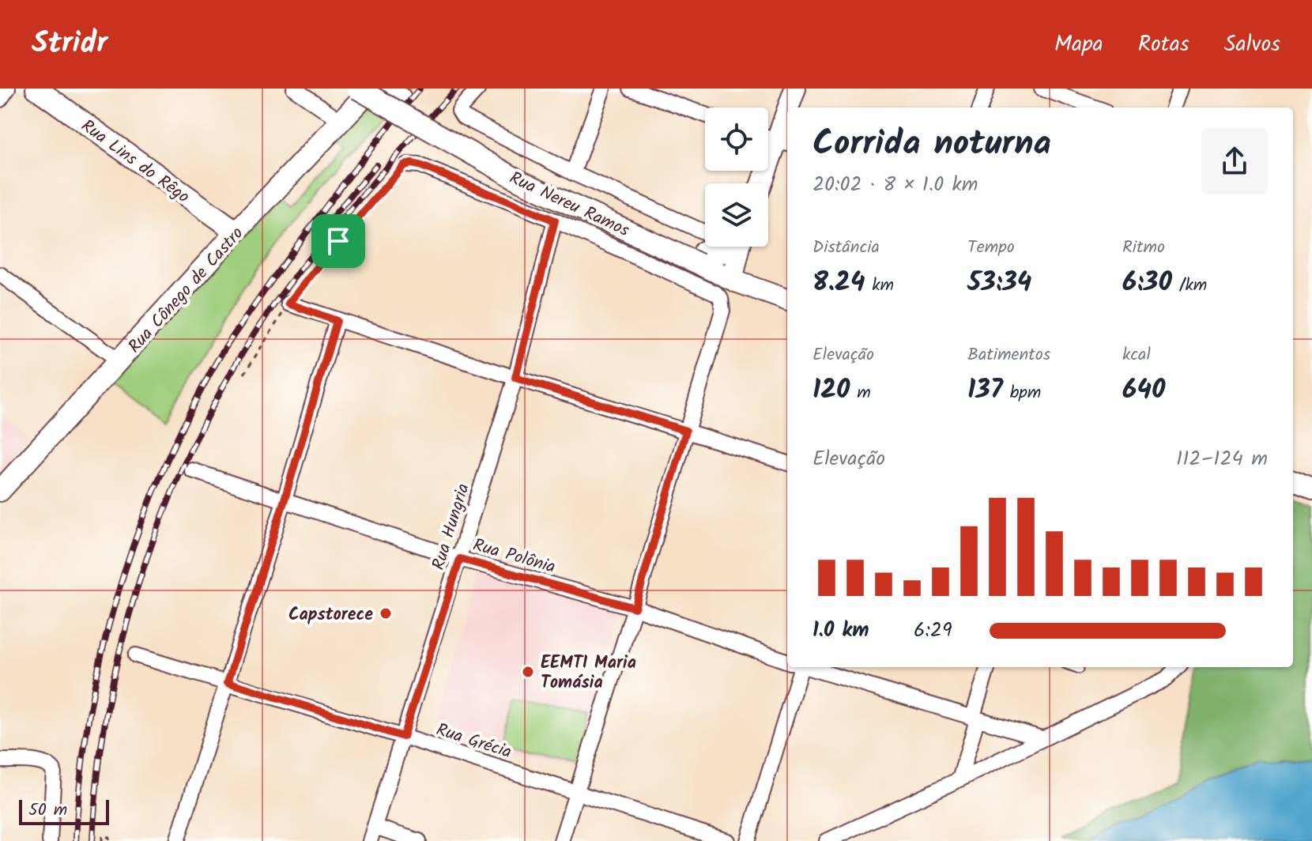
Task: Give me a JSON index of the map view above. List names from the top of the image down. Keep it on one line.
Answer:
{"streets":{"street":["Rua Lins do Rêgo","Rua Nereu Ramos","Rua Cônego de Castro","Rua Hungria","Rua Polônia","Rua Grécia"]},"crossings":[["Rua Lins do Rêgo","Rua Cônego de Castro"],["Rua Nereu Ramos","Rua Hungria"],["Rua Hungria","Rua Polônia"],["Rua Hungria","Rua Grécia"]],"places":["Capstorece","EEMTI Maria Tomásia"],"scale_bar":"50 m","page":{"header":"Stridr","nav":["Mapa","Rotas","Salvos"],"heading":["Corrida noturna","20:02 · 8 × 1.0 km"],"stats":[["Distância","8.24 km"],["Tempo","53:34"],["Ritmo","6:30 /km"],["Elevação","120 m"],["Batimentos","137 bpm"],["kcal","640"]],"chart":["Elevação","112–124 m"],"list":[{"name":"1.0 km","note":"6:29"}],"scale":"50 m"}}
